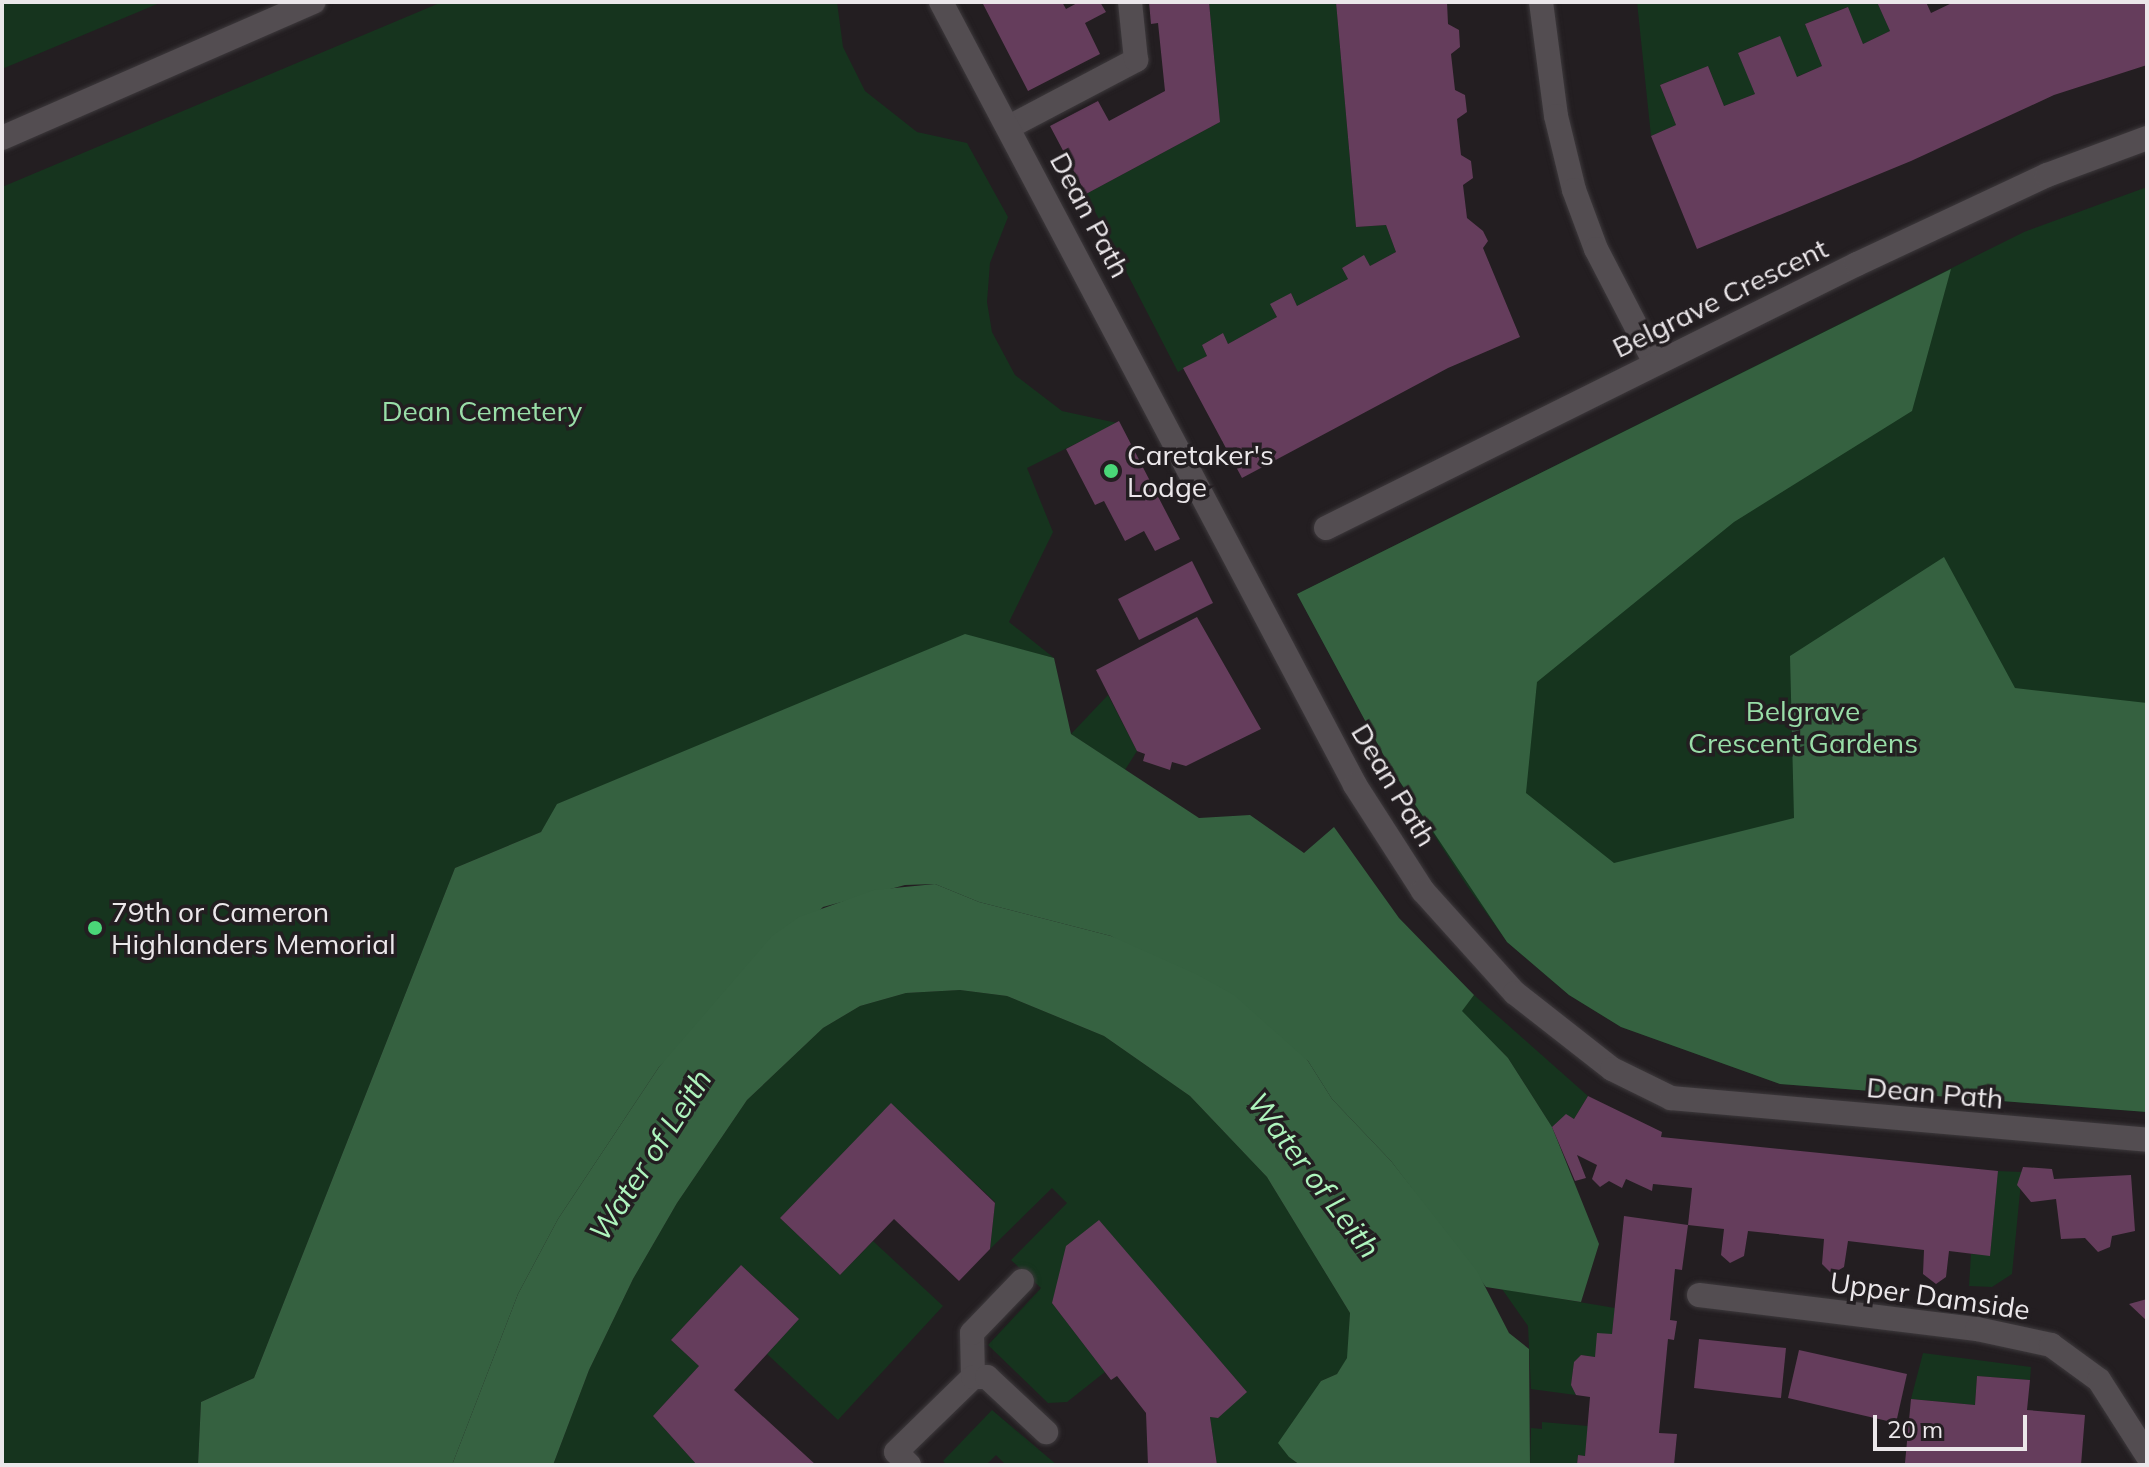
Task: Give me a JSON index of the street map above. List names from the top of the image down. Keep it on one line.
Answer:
{"streets":{"street":["Dean Path","Belgrave Crescent","Upper Damside"]},"water":["Water of Leith"],"parks":["Dean Cemetery","Belgrave Crescent Gardens"],"places":["Caretaker's Lodge","79th or Cameron Highlanders Memorial"],"scale_bar":"20 m"}
